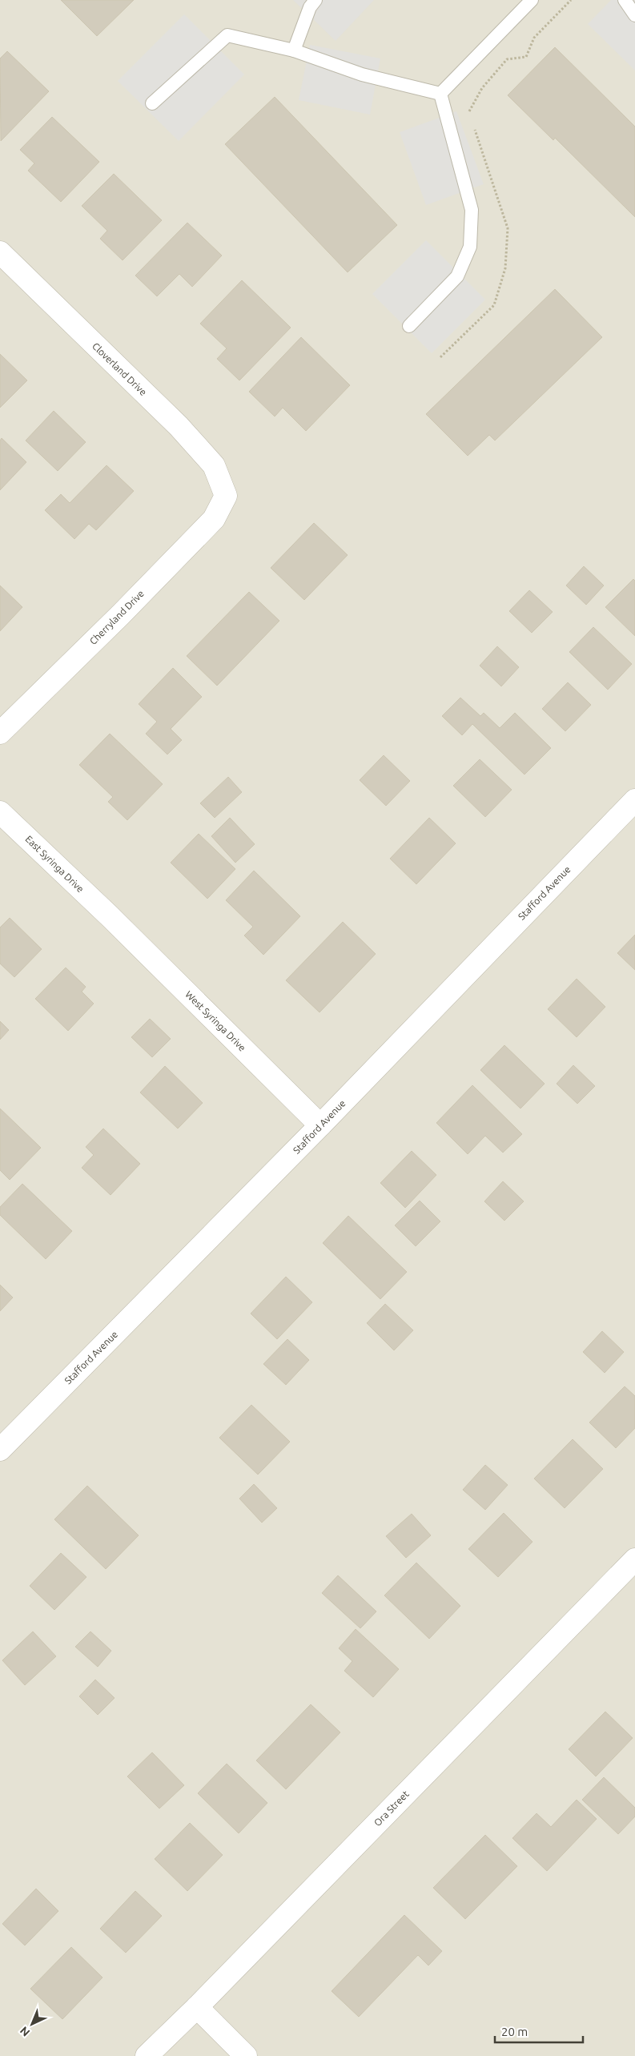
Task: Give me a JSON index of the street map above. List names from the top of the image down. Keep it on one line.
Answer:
{"streets":{"street":["Cloverland Drive","Cherryland Drive","East Syringa Drive","Stafford Avenue","West Syringa Drive","Ora Street"]},"crossings":[["Cloverland Drive","Cherryland Drive"],["East Syringa Drive","West Syringa Drive"],["Stafford Avenue","West Syringa Drive"]],"scale_bar":"20 m","north":"bottom left"}
